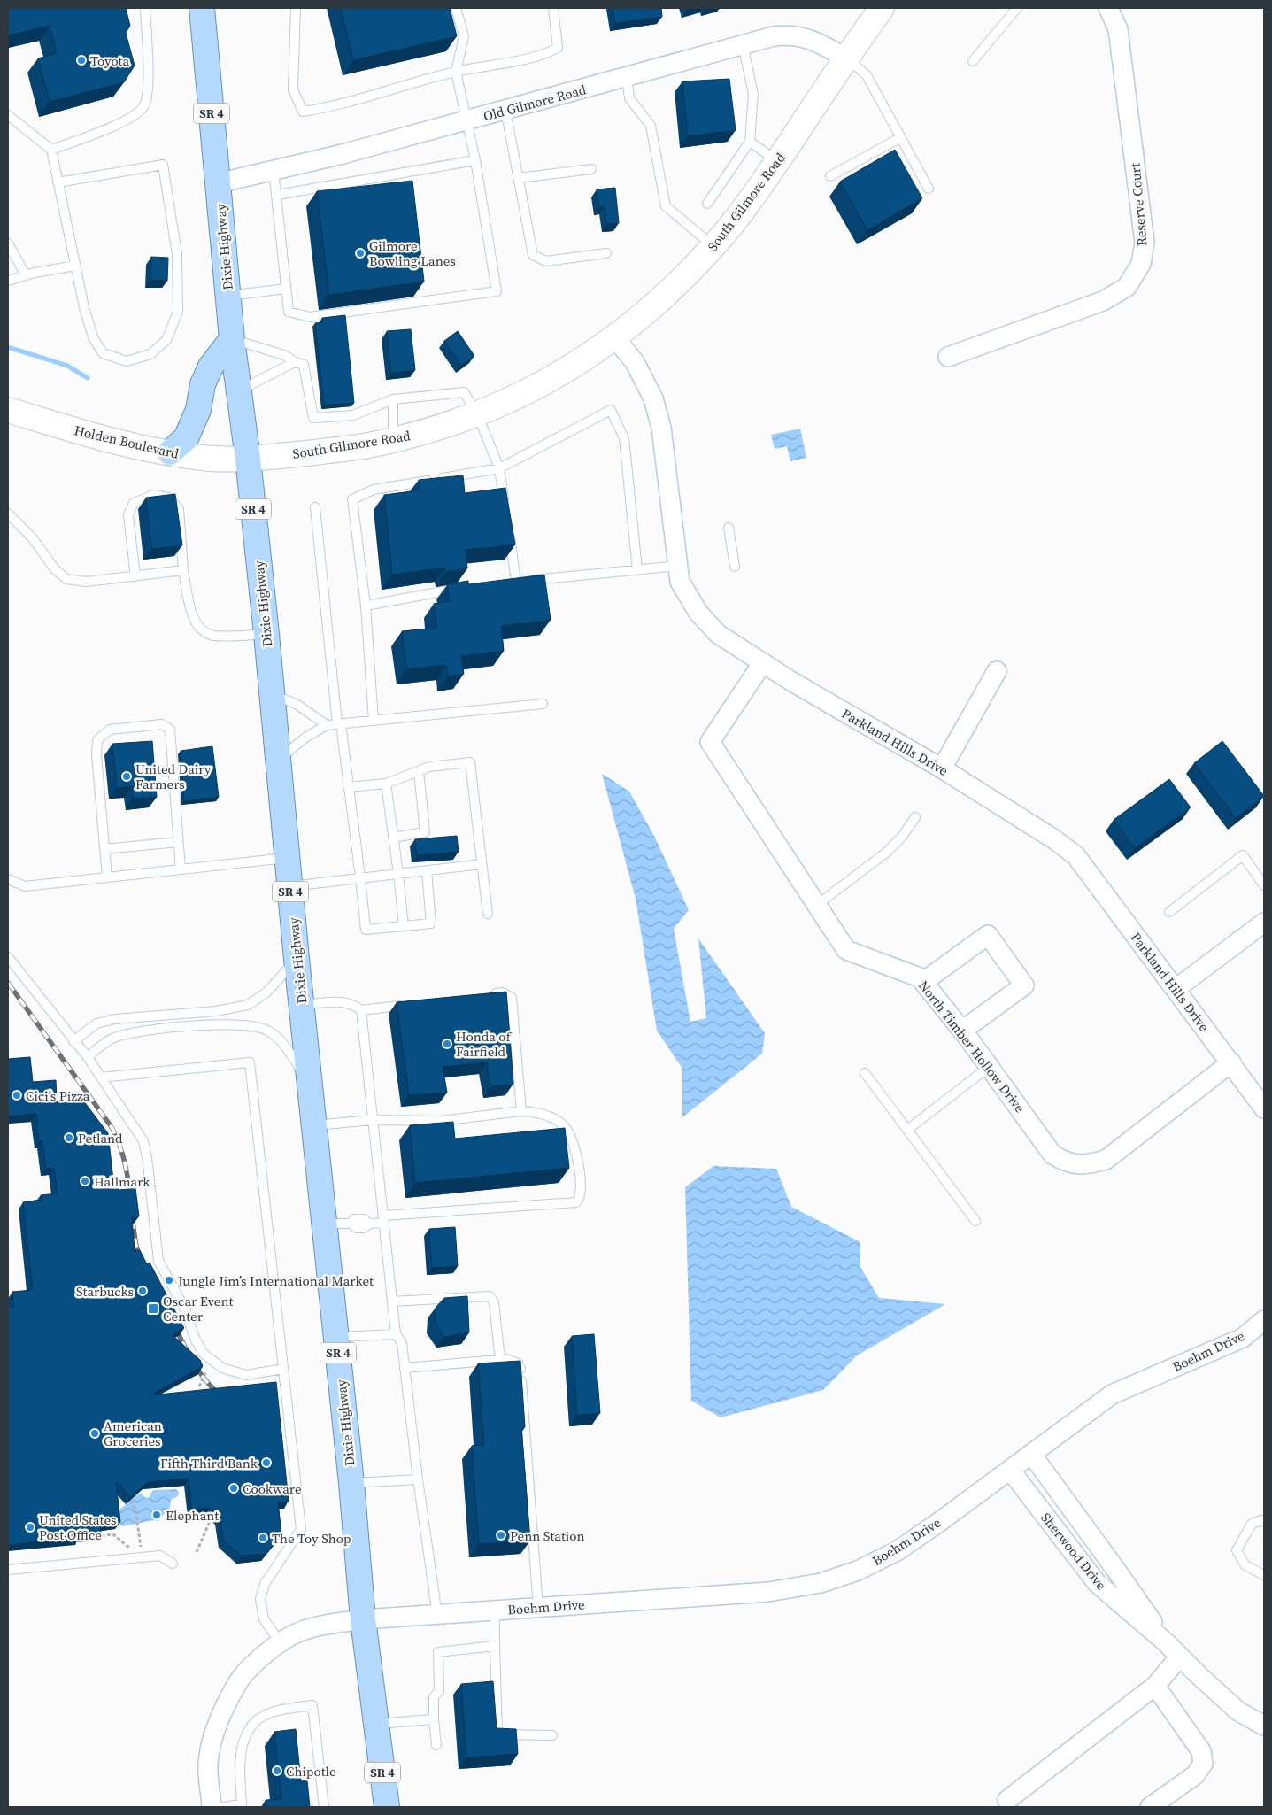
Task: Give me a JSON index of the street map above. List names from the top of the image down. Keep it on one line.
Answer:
{"streets":{"main road":["SR 4","South Gilmore Road","Dixie Highway","Holden Boulevard"],"street":["Old Gilmore Road","Reserve Court","Parkland Hills Drive","North Timber Hollow Drive","Boehm Drive","Sherwood Drive"]},"crossings":[["Old Gilmore Road","South Gilmore Road"],["Old Gilmore Road","Dixie Highway"],["South Gilmore Road","Dixie Highway"],["South Gilmore Road","Holden Boulevard"],["South Gilmore Road","Parkland Hills Drive"],["Dixie Highway","Holden Boulevard"],["Dixie Highway","Boehm Drive"],["Parkland Hills Drive","North Timber Hollow Drive"],["Boehm Drive","Sherwood Drive"]],"places":{"other":["Toyota","Gilmore Bowling Lanes","United Dairy Farmers","Honda of Fairfield","Cici’s Pizza","Petland","Hallmark","Jungle Jim’s International Market","Starbucks","American Groceries","Fifth Third Bank","Cookware","Elephant","United States Post Office","Penn Station","The Toy Shop","Chipotle"],"transit":["Oscar Event Center"]}}
